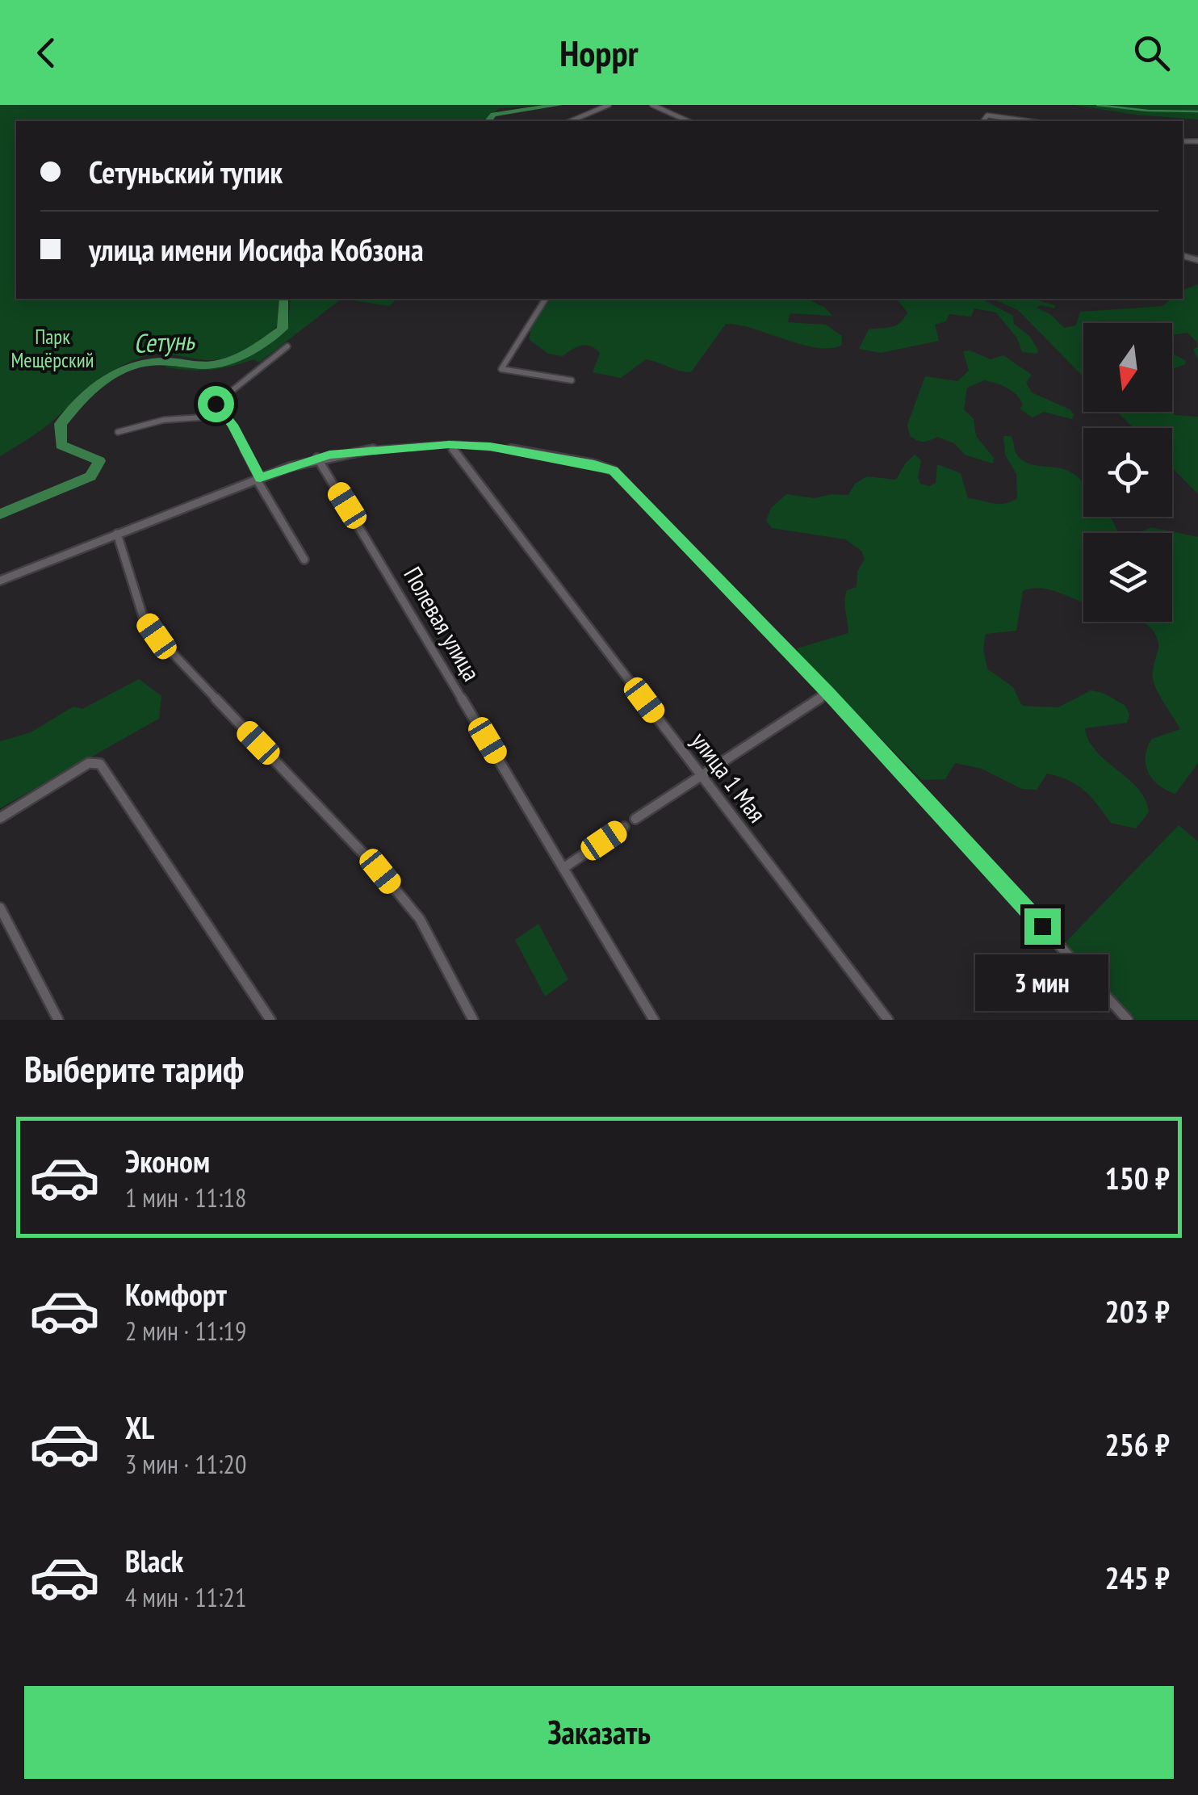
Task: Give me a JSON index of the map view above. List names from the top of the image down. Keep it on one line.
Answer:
{"streets":{"street":["Полевая улица","улица 1 Мая"]},"water":["Сетунь"],"parks":["Парк Мещёрский"],"north":"bottom","page":{"header":"Hoppr","banner":["Сетуньский тупик","улица имени Иосифа Кобзона"],"bubble":"3 мин","heading":"Выберите тариф","list":[{"name":"Эконом","note":"1 мин · 11:18","value":"150 ₽"},{"name":"Комфорт","note":"2 мин · 11:19","value":"203 ₽"},{"name":"XL","note":"3 мин · 11:20","value":"256 ₽"},{"name":"Black","note":"4 мин · 11:21","value":"245 ₽"}],"buttons":"Заказать"}}
